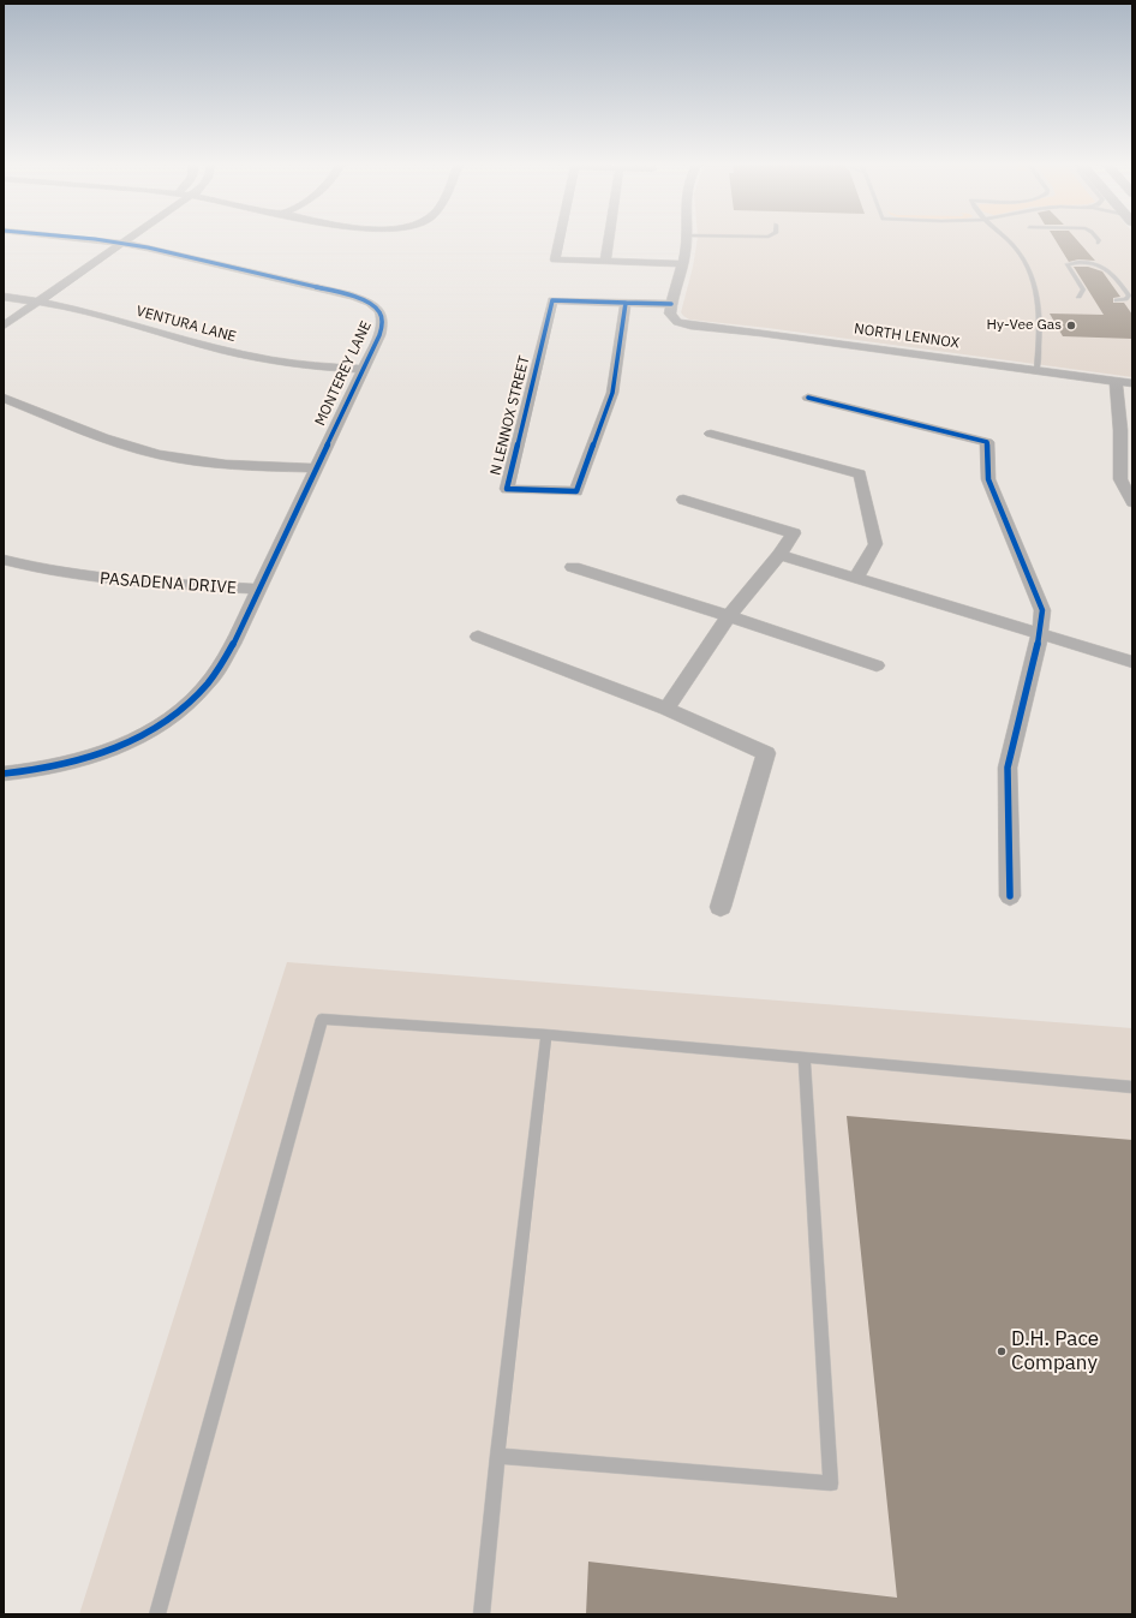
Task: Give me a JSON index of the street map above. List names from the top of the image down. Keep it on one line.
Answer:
{"streets":{"street":["VENTURA LANE","NORTH LENNOX","MONTEREY LANE","N LENNOX STREET","PASADENA DRIVE"]},"crossings":[["VENTURA LANE","MONTEREY LANE"],["NORTH LENNOX","N LENNOX STREET"],["MONTEREY LANE","PASADENA DRIVE"]],"places":["Hy-Vee Gas","D.H. Pace Company"]}
